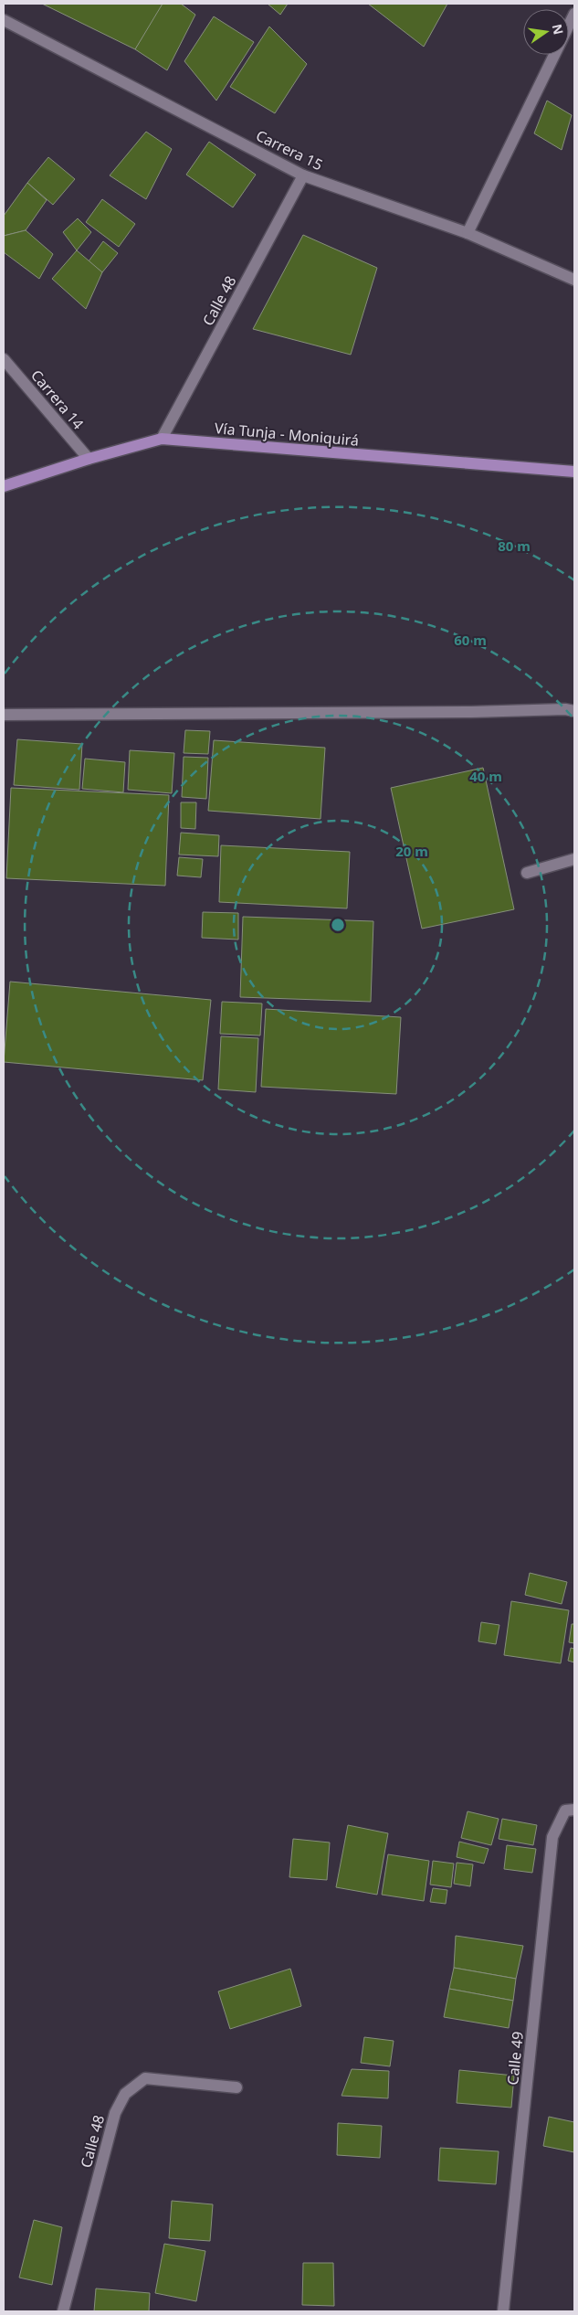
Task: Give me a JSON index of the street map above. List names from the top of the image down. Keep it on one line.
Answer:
{"streets":{"main road":["Vía Tunja - Moniquirá"],"street":["Carrera 15","Calle 48","Carrera 14","Calle 49"]},"crossings":[["Carrera 15","Calle 48"],["Calle 48","Vía Tunja - Moniquirá"],["Carrera 14","Vía Tunja - Moniquirá"]],"north":"right","rings":["80 m","60 m","40 m","20 m"]}
